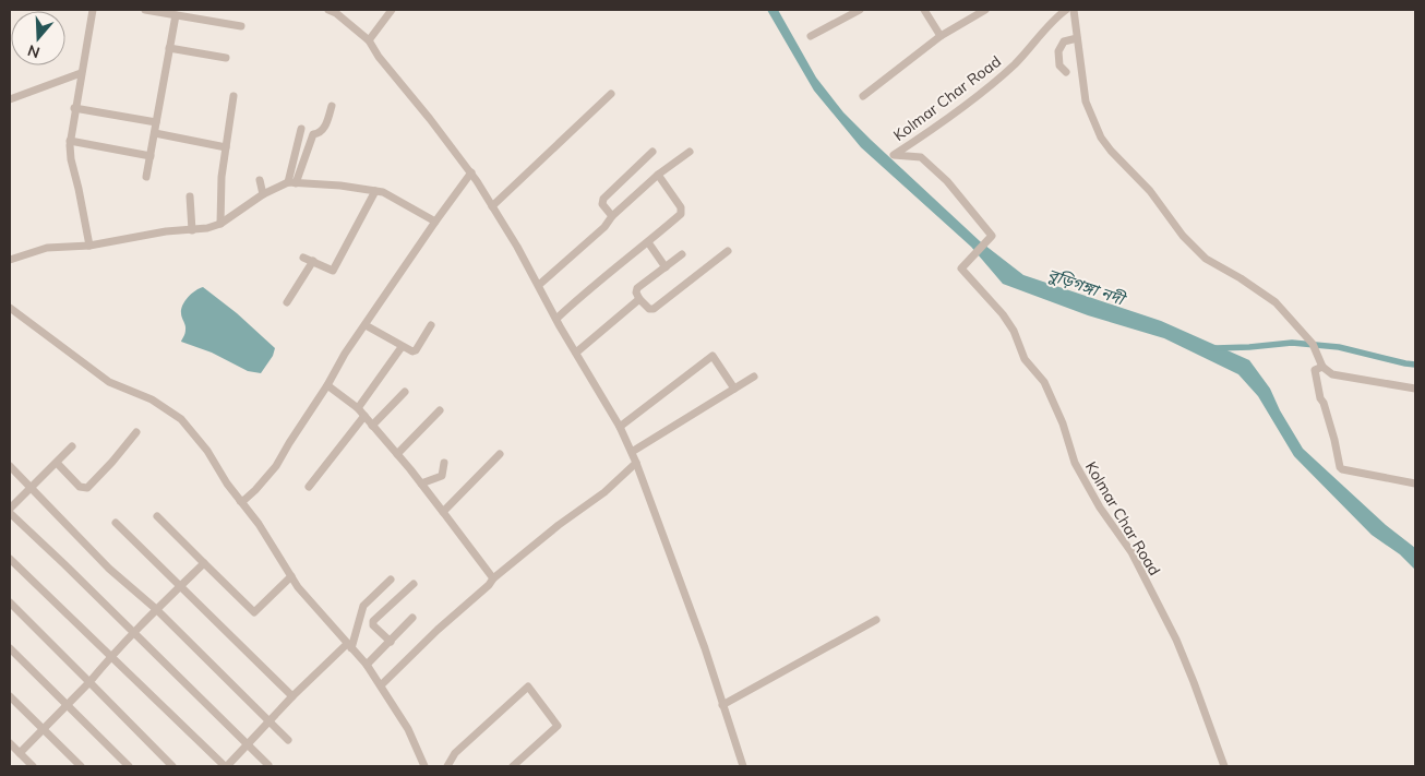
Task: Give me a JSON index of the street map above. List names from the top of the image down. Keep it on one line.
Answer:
{"streets":{"street":["Kolmar Char Road"]},"water":["বুড়িগঙ্গা নদী"],"north":"bottom"}
